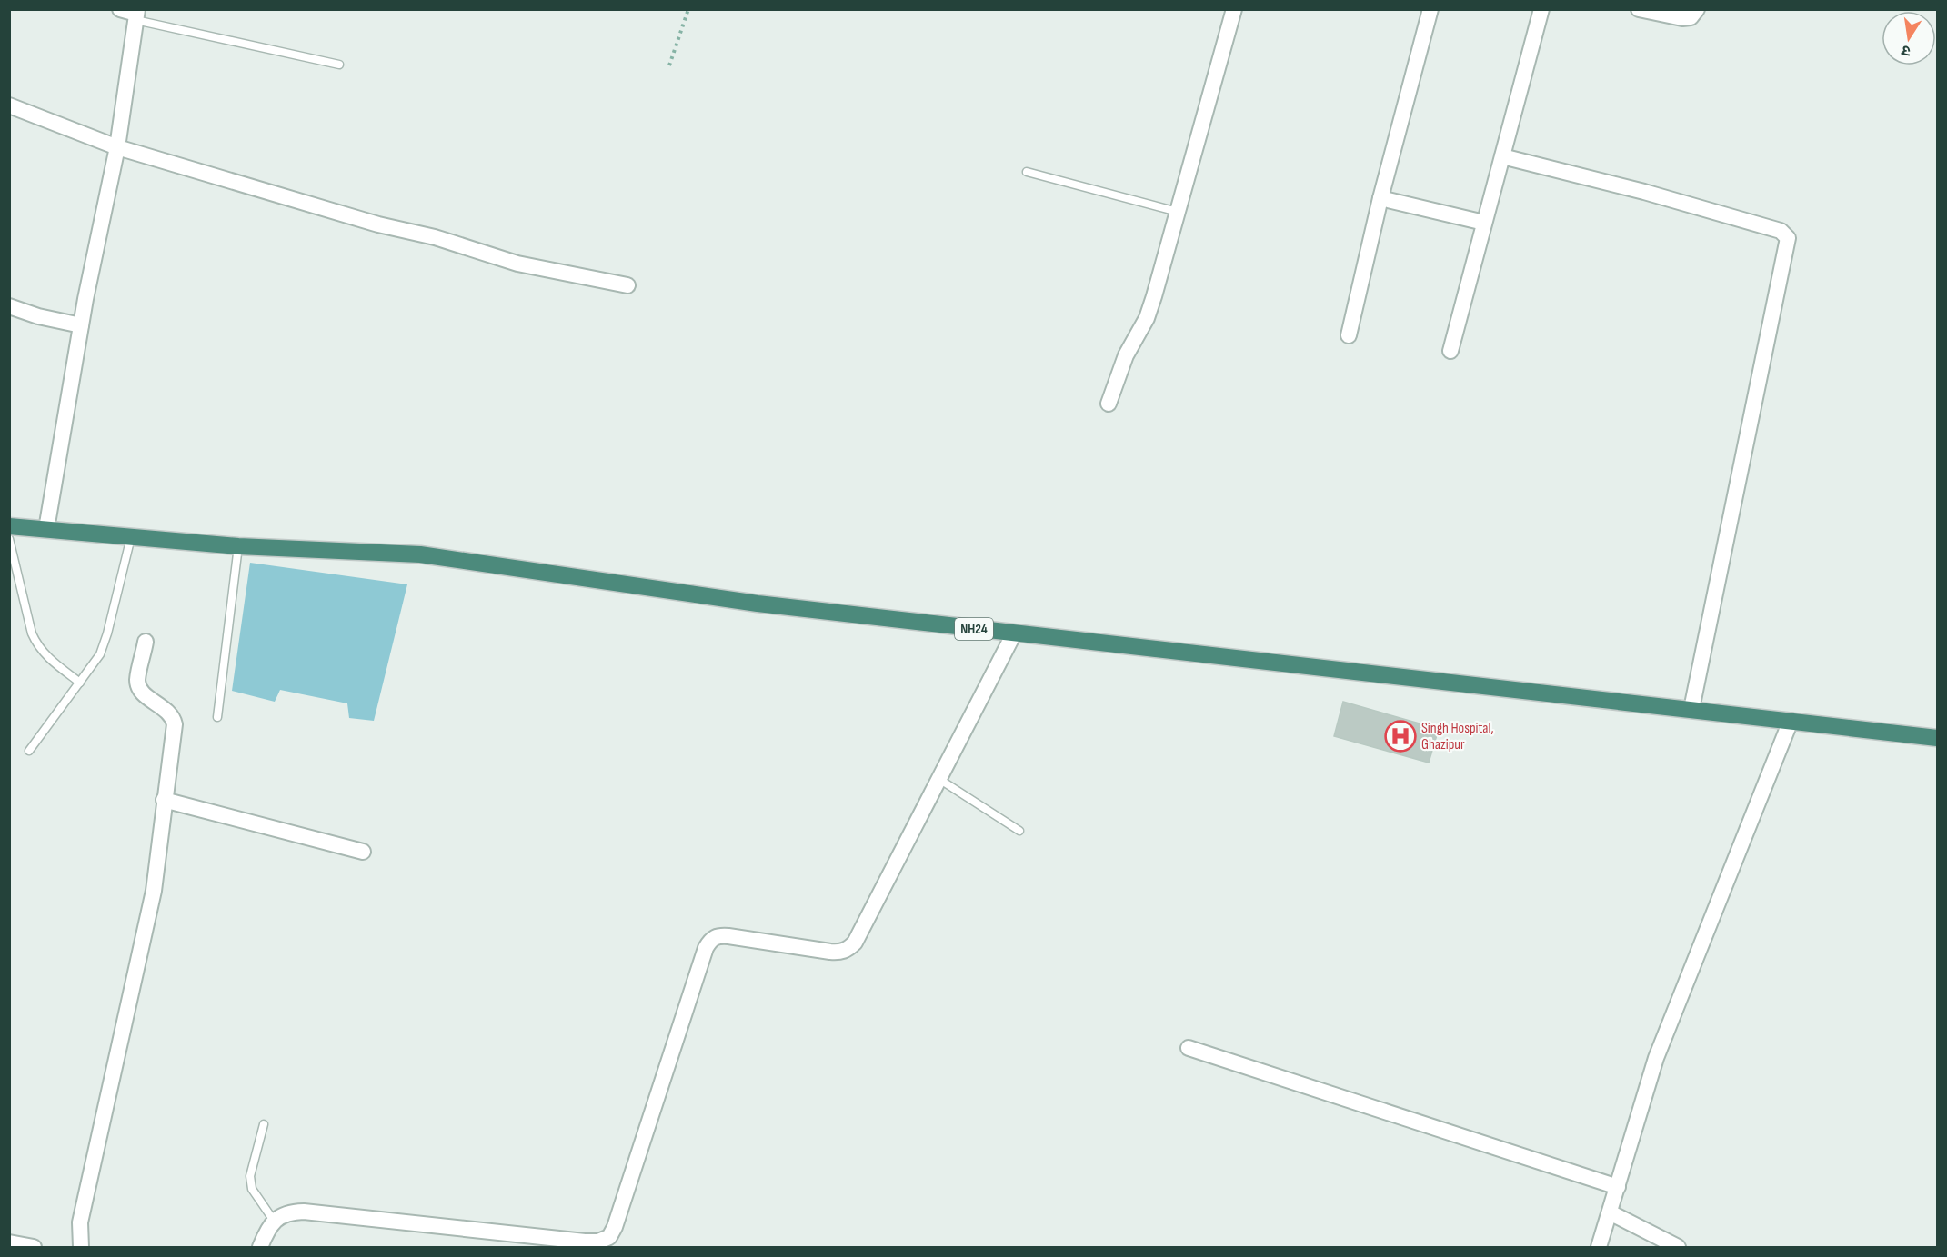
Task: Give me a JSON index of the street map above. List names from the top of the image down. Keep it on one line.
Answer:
{"streets":{"highway":["NH24"]},"places":{"hospital":["Singh Hospital, Ghazipur"]},"north":"bottom"}
